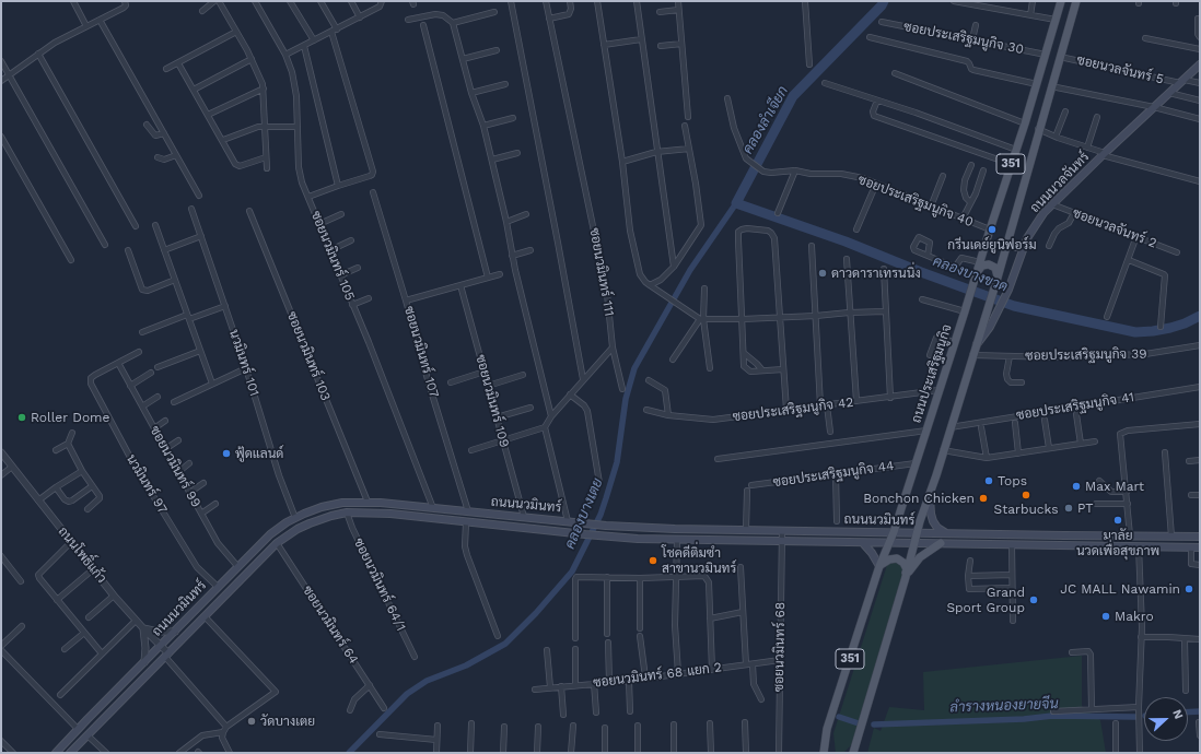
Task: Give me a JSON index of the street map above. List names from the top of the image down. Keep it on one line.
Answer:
{"streets":{"main road":["351","ถนนนวลจันทร์","ถนนประเสริฐมนูกิจ","ถนนนวมินทร์"],"street":["ซอยประเสริฐมนูกิจ 30","ซอยนวลจันทร์ 5","ซอยประเสริฐมนูกิจ 40","ซอยนวลจันทร์ 2","ซอยนวมินทร์ 105","ซอยนวมินทร์ 111","ซอยนวมินทร์ 107","ซอยประเสริฐมนูกิจ 39","ซอยนวมินทร์ 103","นวมินทร์ 101","ซอยนวมินทร์ 109","ซอยประเสริฐมนูกิจ 41","ซอยประเสริฐมนูกิจ 42","ซอยนวมินทร์ 99","ซอยประเสริฐมนูกิจ 44","นวมินทร์ 97","ถนนโพธิ์แก้ว","ซอยนวมินทร์ 64/1","ซอยนวมินทร์ 64","ซอยนวมินทร์ 68","ซอยนวมินทร์ 68 แยก 2"]},"crossings":[["ซอยประเสริฐมนูกิจ 30","ถนนประเสริฐมนูกิจ"],["ซอยนวลจันทร์ 5","351"],["ซอยนวลจันทร์ 5","ถนนนวลจันทร์"],["351","ถนนนวลจันทร์"],["351","ซอยประเสริฐมนูกิจ 39"],["351","ซอยประเสริฐมนูกิจ 41"],["351","ถนนนวมินทร์"],["ถนนนวลจันทร์","ซอยนวลจันทร์ 2"],["ซอยประเสริฐมนูกิจ 40","ถนนประเสริฐมนูกิจ"],["ซอยนวมินทร์ 105","ถนนนวมินทร์"],["ซอยนวมินทร์ 107","ถนนนวมินทร์"],["ซอยนวมินทร์ 103","ถนนนวมินทร์"],["นวมินทร์ 101","ถนนนวมินทร์"],["ถนนประเสริฐมนูกิจ","ซอยประเสริฐมนูกิจ 42"],["ถนนประเสริฐมนูกิจ","ซอยประเสริฐมนูกิจ 44"],["ถนนประเสริฐมนูกิจ","ถนนนวมินทร์"],["ซอยนวมินทร์ 109","ถนนนวมินทร์"],["ซอยนวมินทร์ 99","นวมินทร์ 97"],["ซอยนวมินทร์ 99","ถนนนวมินทร์"],["นวมินทร์ 97","ถนนนวมินทร์"],["ถนนนวมินทร์","ถนนโพธิ์แก้ว"],["ถนนนวมินทร์","ซอยนวมินทร์ 64/1"],["ถนนนวมินทร์","ซอยนวมินทร์ 64"],["ถนนนวมินทร์","ซอยนวมินทร์ 68"],["ซอยนวมินทร์ 68","ซอยนวมินทร์ 68 แยก 2"]],"water":["คลองลำเจียก","คลองบางขวด","คลองบางเตย","ลำรางหนองยายจีน"],"places":["กรีนเดย์ยูนิฟอร์ม","ดาวดาราเทรนนิ่ง","Roller Dome","ฟู้ดแลนด์","Tops","Max Mart","Starbucks","Bonchon Chicken","PT","มาลัย นวดเพื่อสุขภาพ","โชคดีติ่มซำ สาขานวมินทร์","JC MALL Nawamin","Grand Sport Group","Makro","วัดบางเตย"],"north":"right"}
